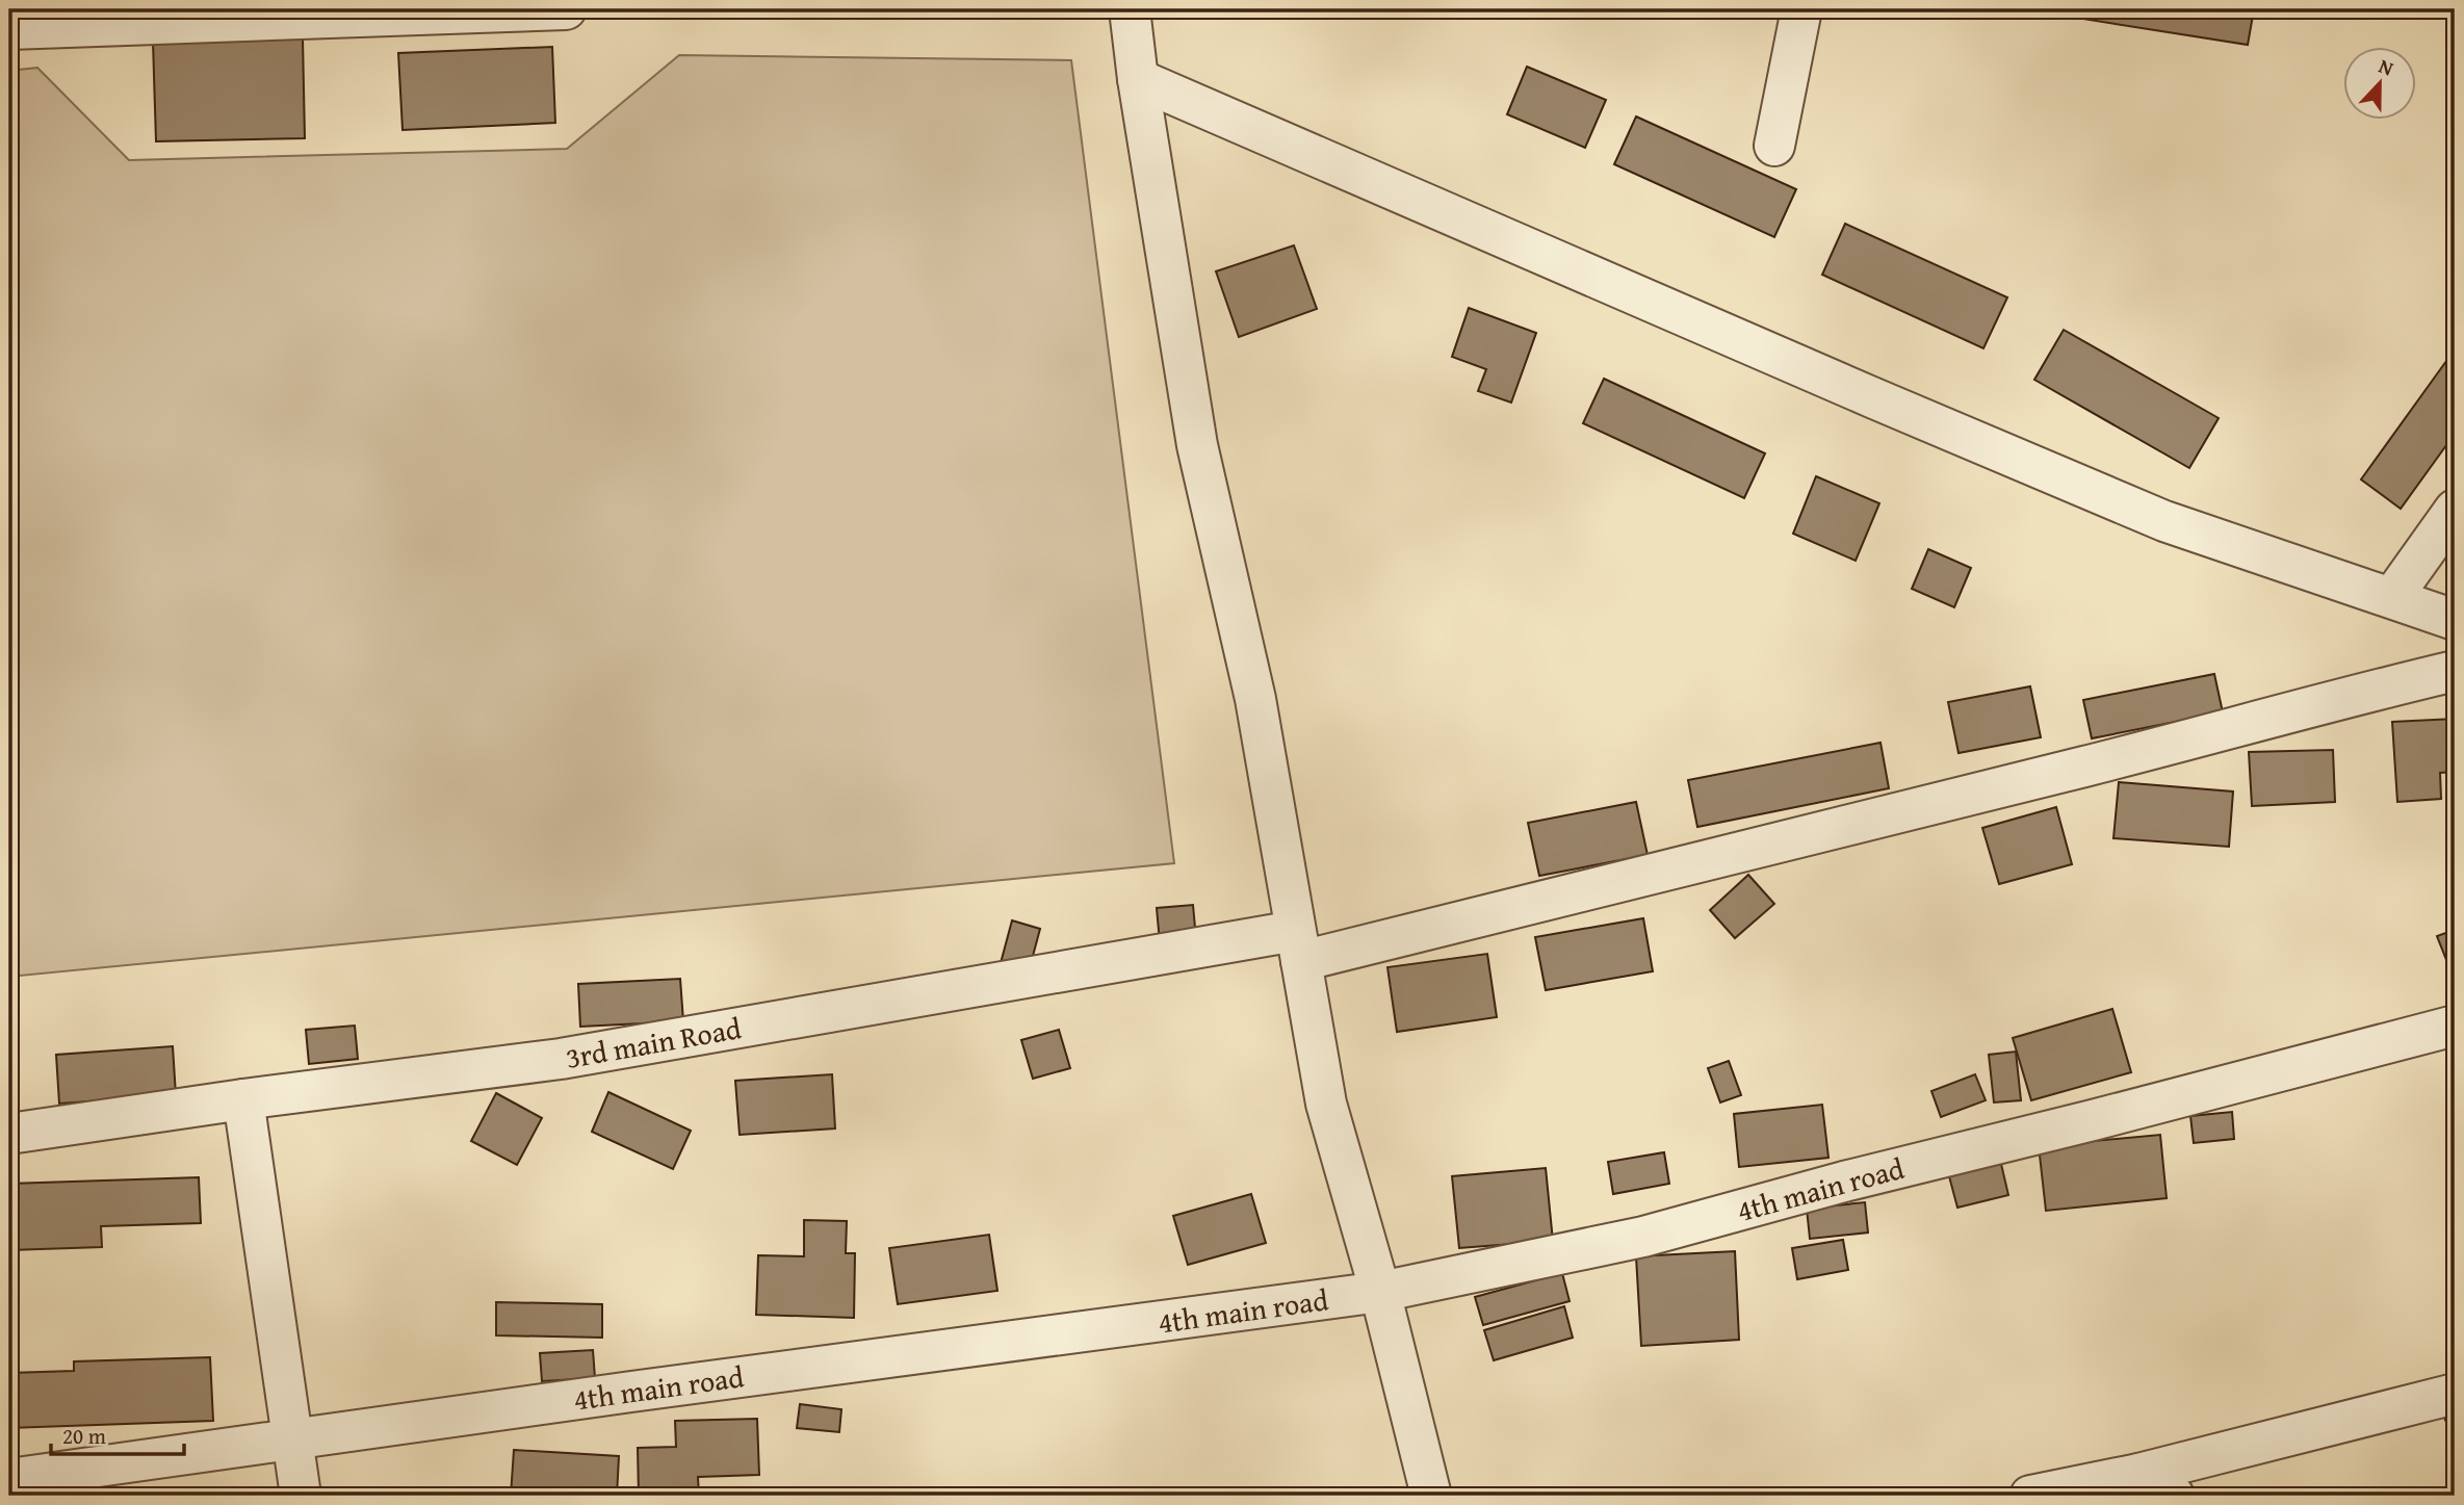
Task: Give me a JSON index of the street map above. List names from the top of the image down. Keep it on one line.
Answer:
{"streets":{"street":["3rd main Road","4th main road"]},"scale_bar":"20 m","north":"top"}
